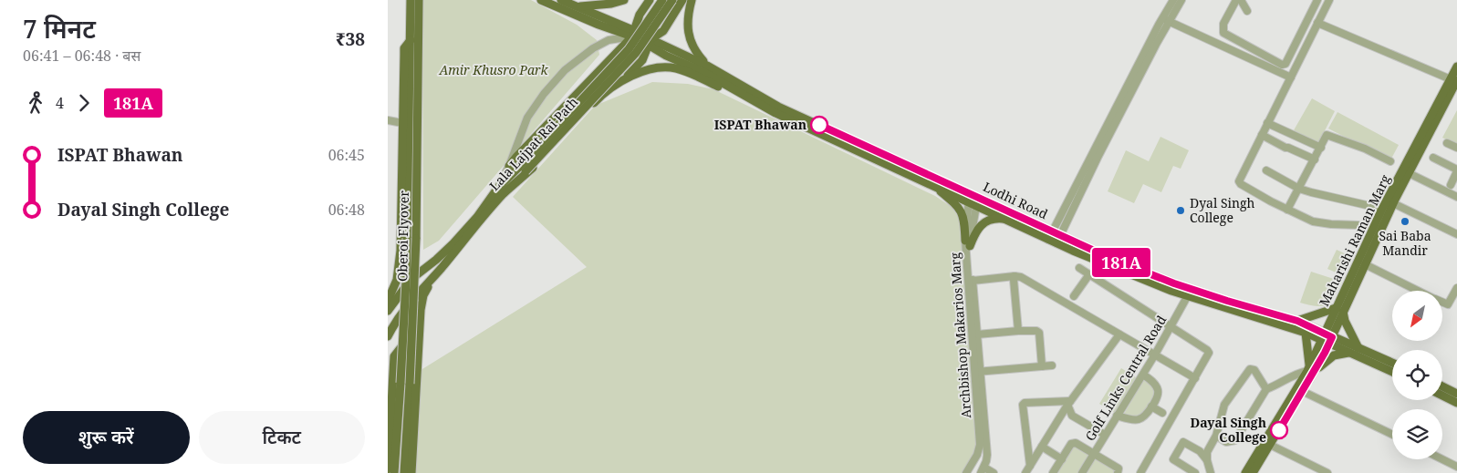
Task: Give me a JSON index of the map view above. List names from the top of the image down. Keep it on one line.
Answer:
{"streets":{"main road":["Lala Lajpat Rai Path","Lodhi Road","Oberoi Flyover","Maharishi Raman Marg"],"street":["Archbishop Makarios Marg","Golf Links Central Road"]},"crossings":[["Lodhi Road","Maharishi Raman Marg"],["Lodhi Road","Archbishop Makarios Marg"],["Lodhi Road","Golf Links Central Road"]],"parks":["Amir Khusro Park"],"places":["ISPAT Bhawan","Dyal Singh College","Sai Baba Mandir","Dayal Singh College"],"lines":["bus line 181A"],"north":"bottom left","page":{"heading":["7 मिनट","06:41 – 06:48 · बस","₹38"],"on_map":"181A","legs":["4","181A"],"list":[{"name":"ISPAT Bhawan","value":"06:45"},{"name":"Dayal Singh College","value":"06:48"}],"buttons":["शुरू करें","टिकट"]}}
